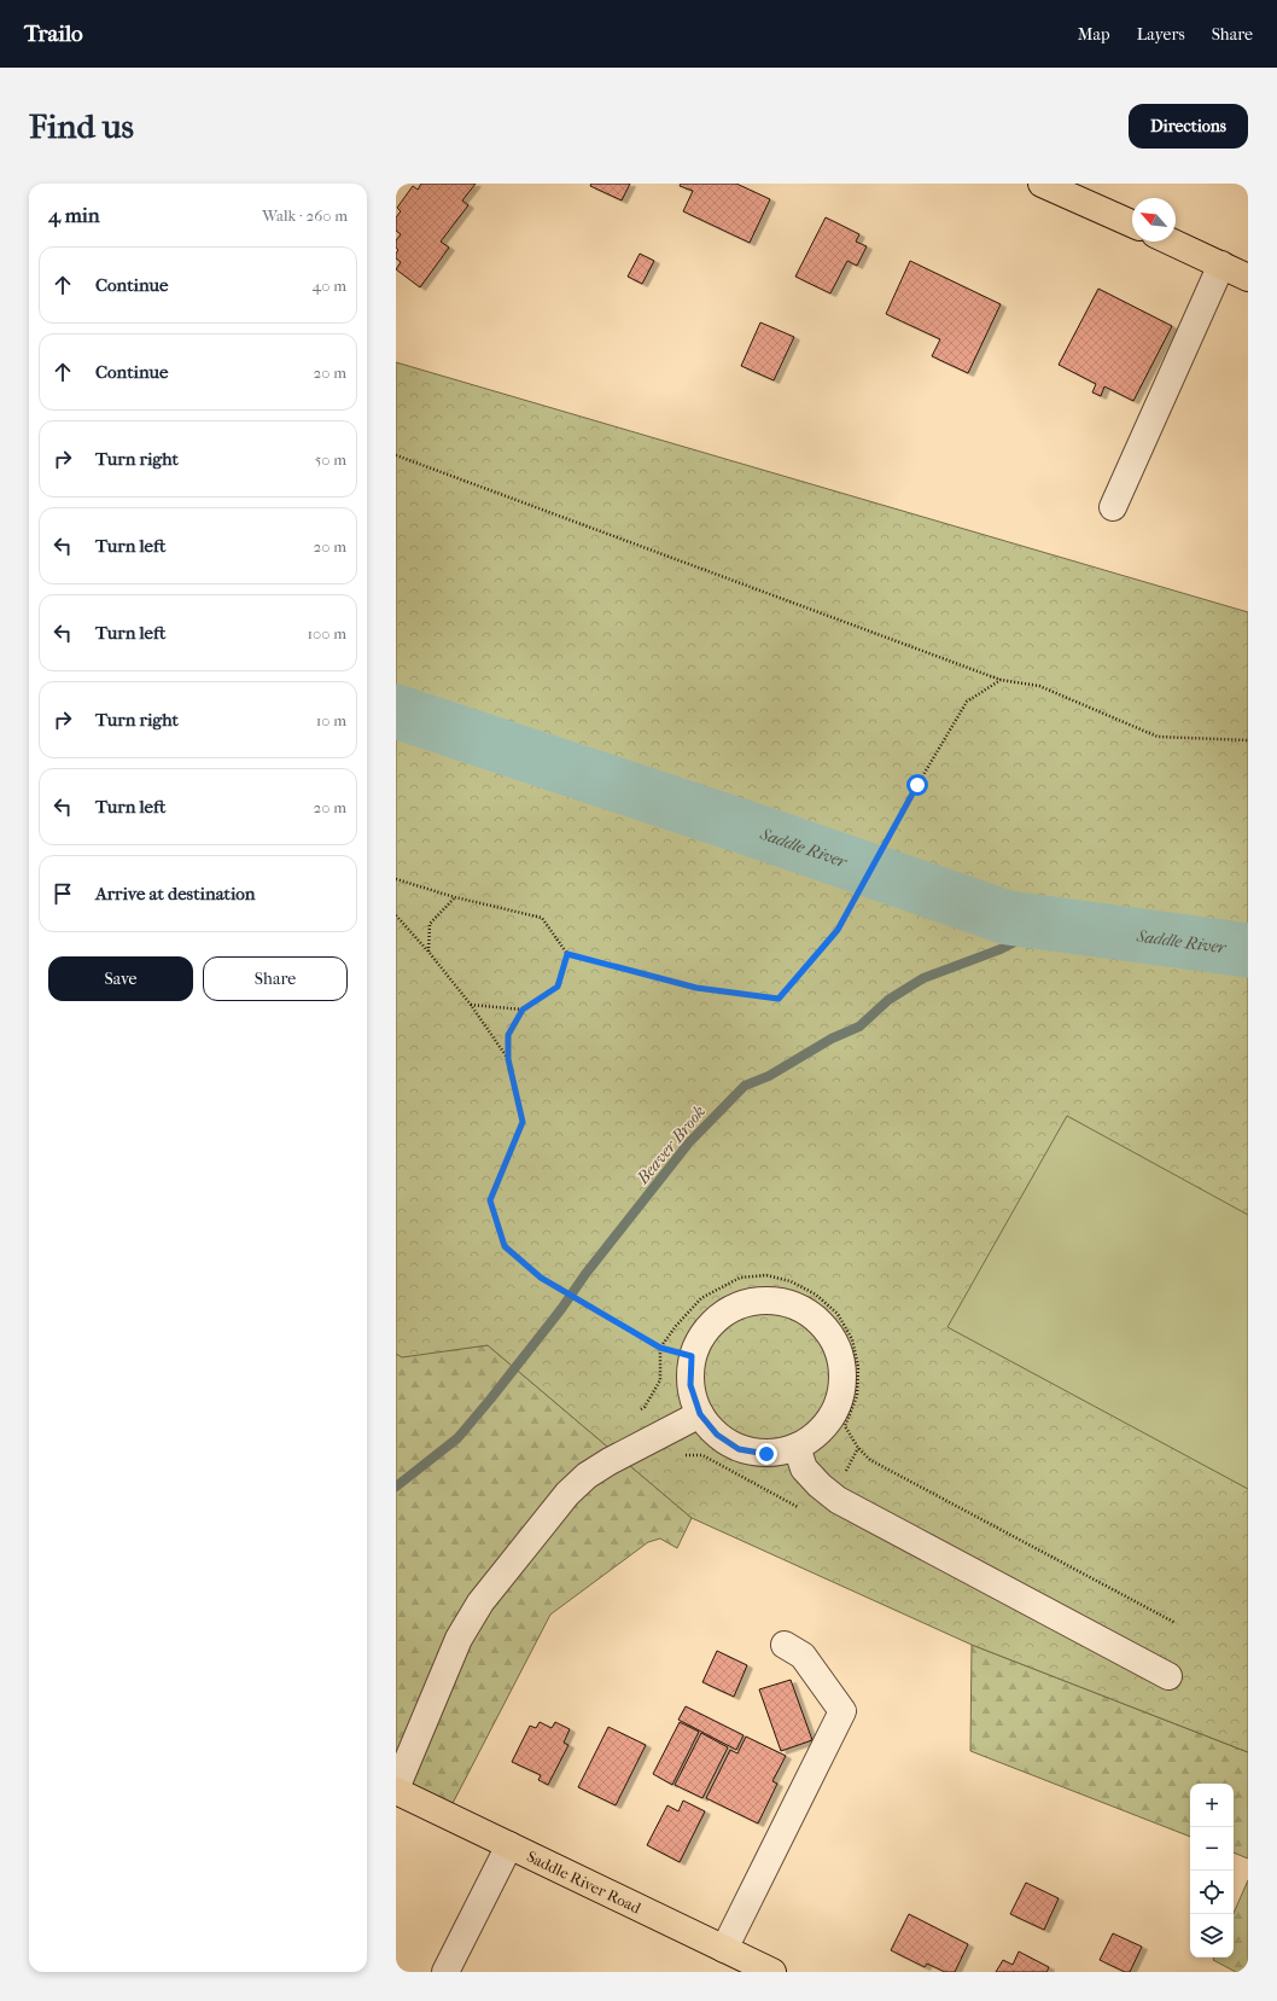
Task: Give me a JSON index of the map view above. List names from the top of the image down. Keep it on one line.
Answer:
{"streets":{"main road":["Saddle River Road"]},"water":["Saddle River","Beaver Brook"],"north":"top left","page":{"header":"Trailo","nav":["Map","Layers","Share"],"buttons":["Directions",["Save","Share"]],"title":"Find us","heading":["4 min","Walk · 260 m"],"list":[["Continue","40 m"],["Continue","20 m"],["Turn right","50 m"],["Turn left","20 m"],["Turn left","100 m"],["Turn right","10 m"],["Turn left","20 m"],"Arrive at destination"],"map_buttons":["+","−"]}}
